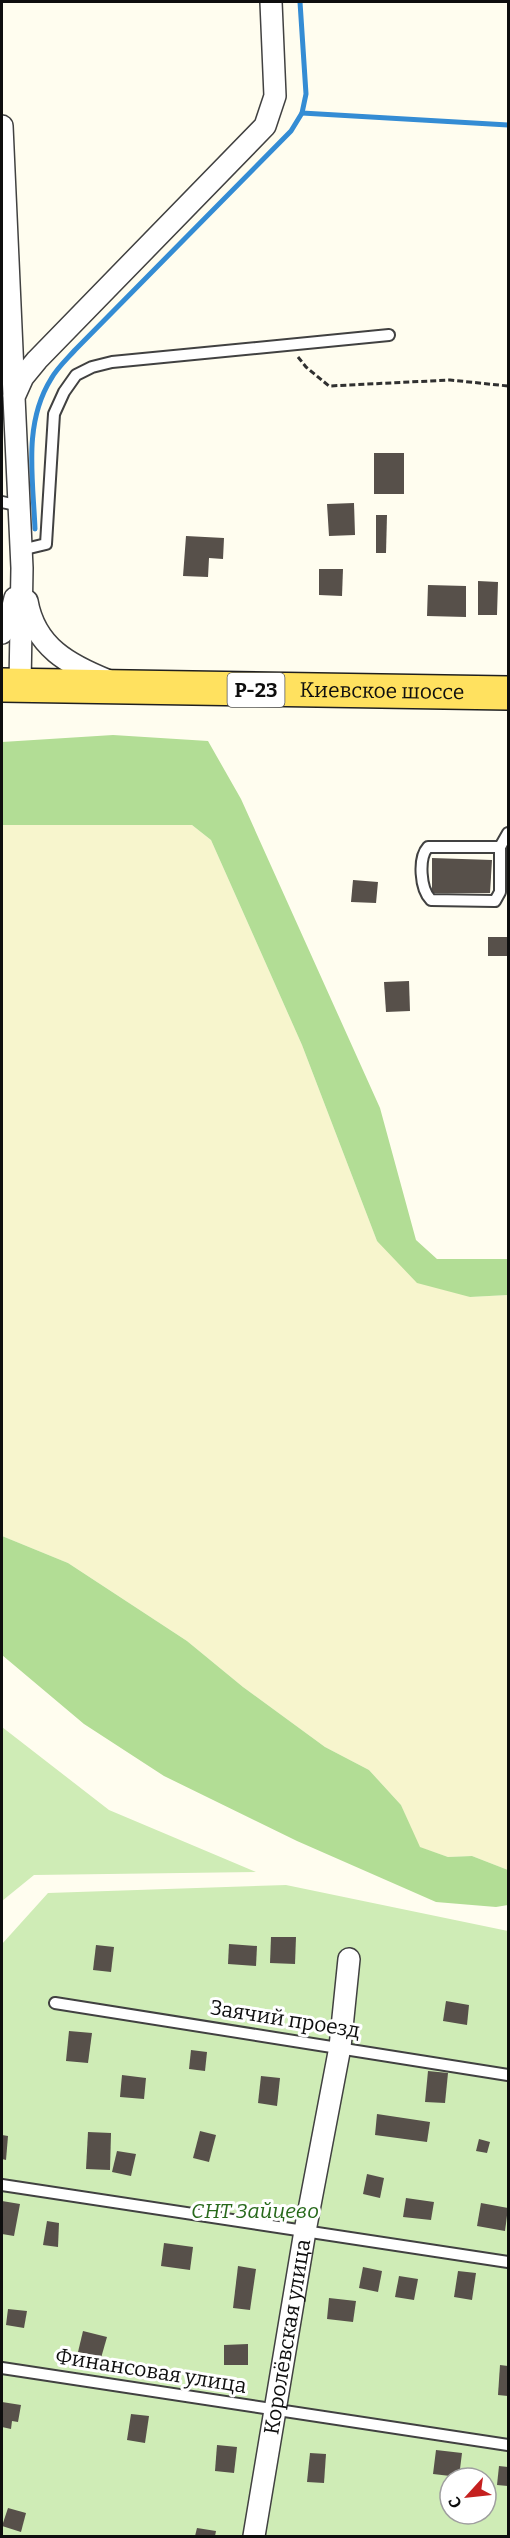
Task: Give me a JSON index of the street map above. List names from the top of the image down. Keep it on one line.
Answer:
{"streets":{"main road":["Р-23","Киевское шоссе"],"street":["Королёвская улица"],"lane":["Заячий проезд","Финансовая улица"]},"crossings":[["Заячий проезд","Королёвская улица"],["Королёвская улица","Финансовая улица"]],"parks":["СНТ Зайцево"],"north":"bottom left"}
